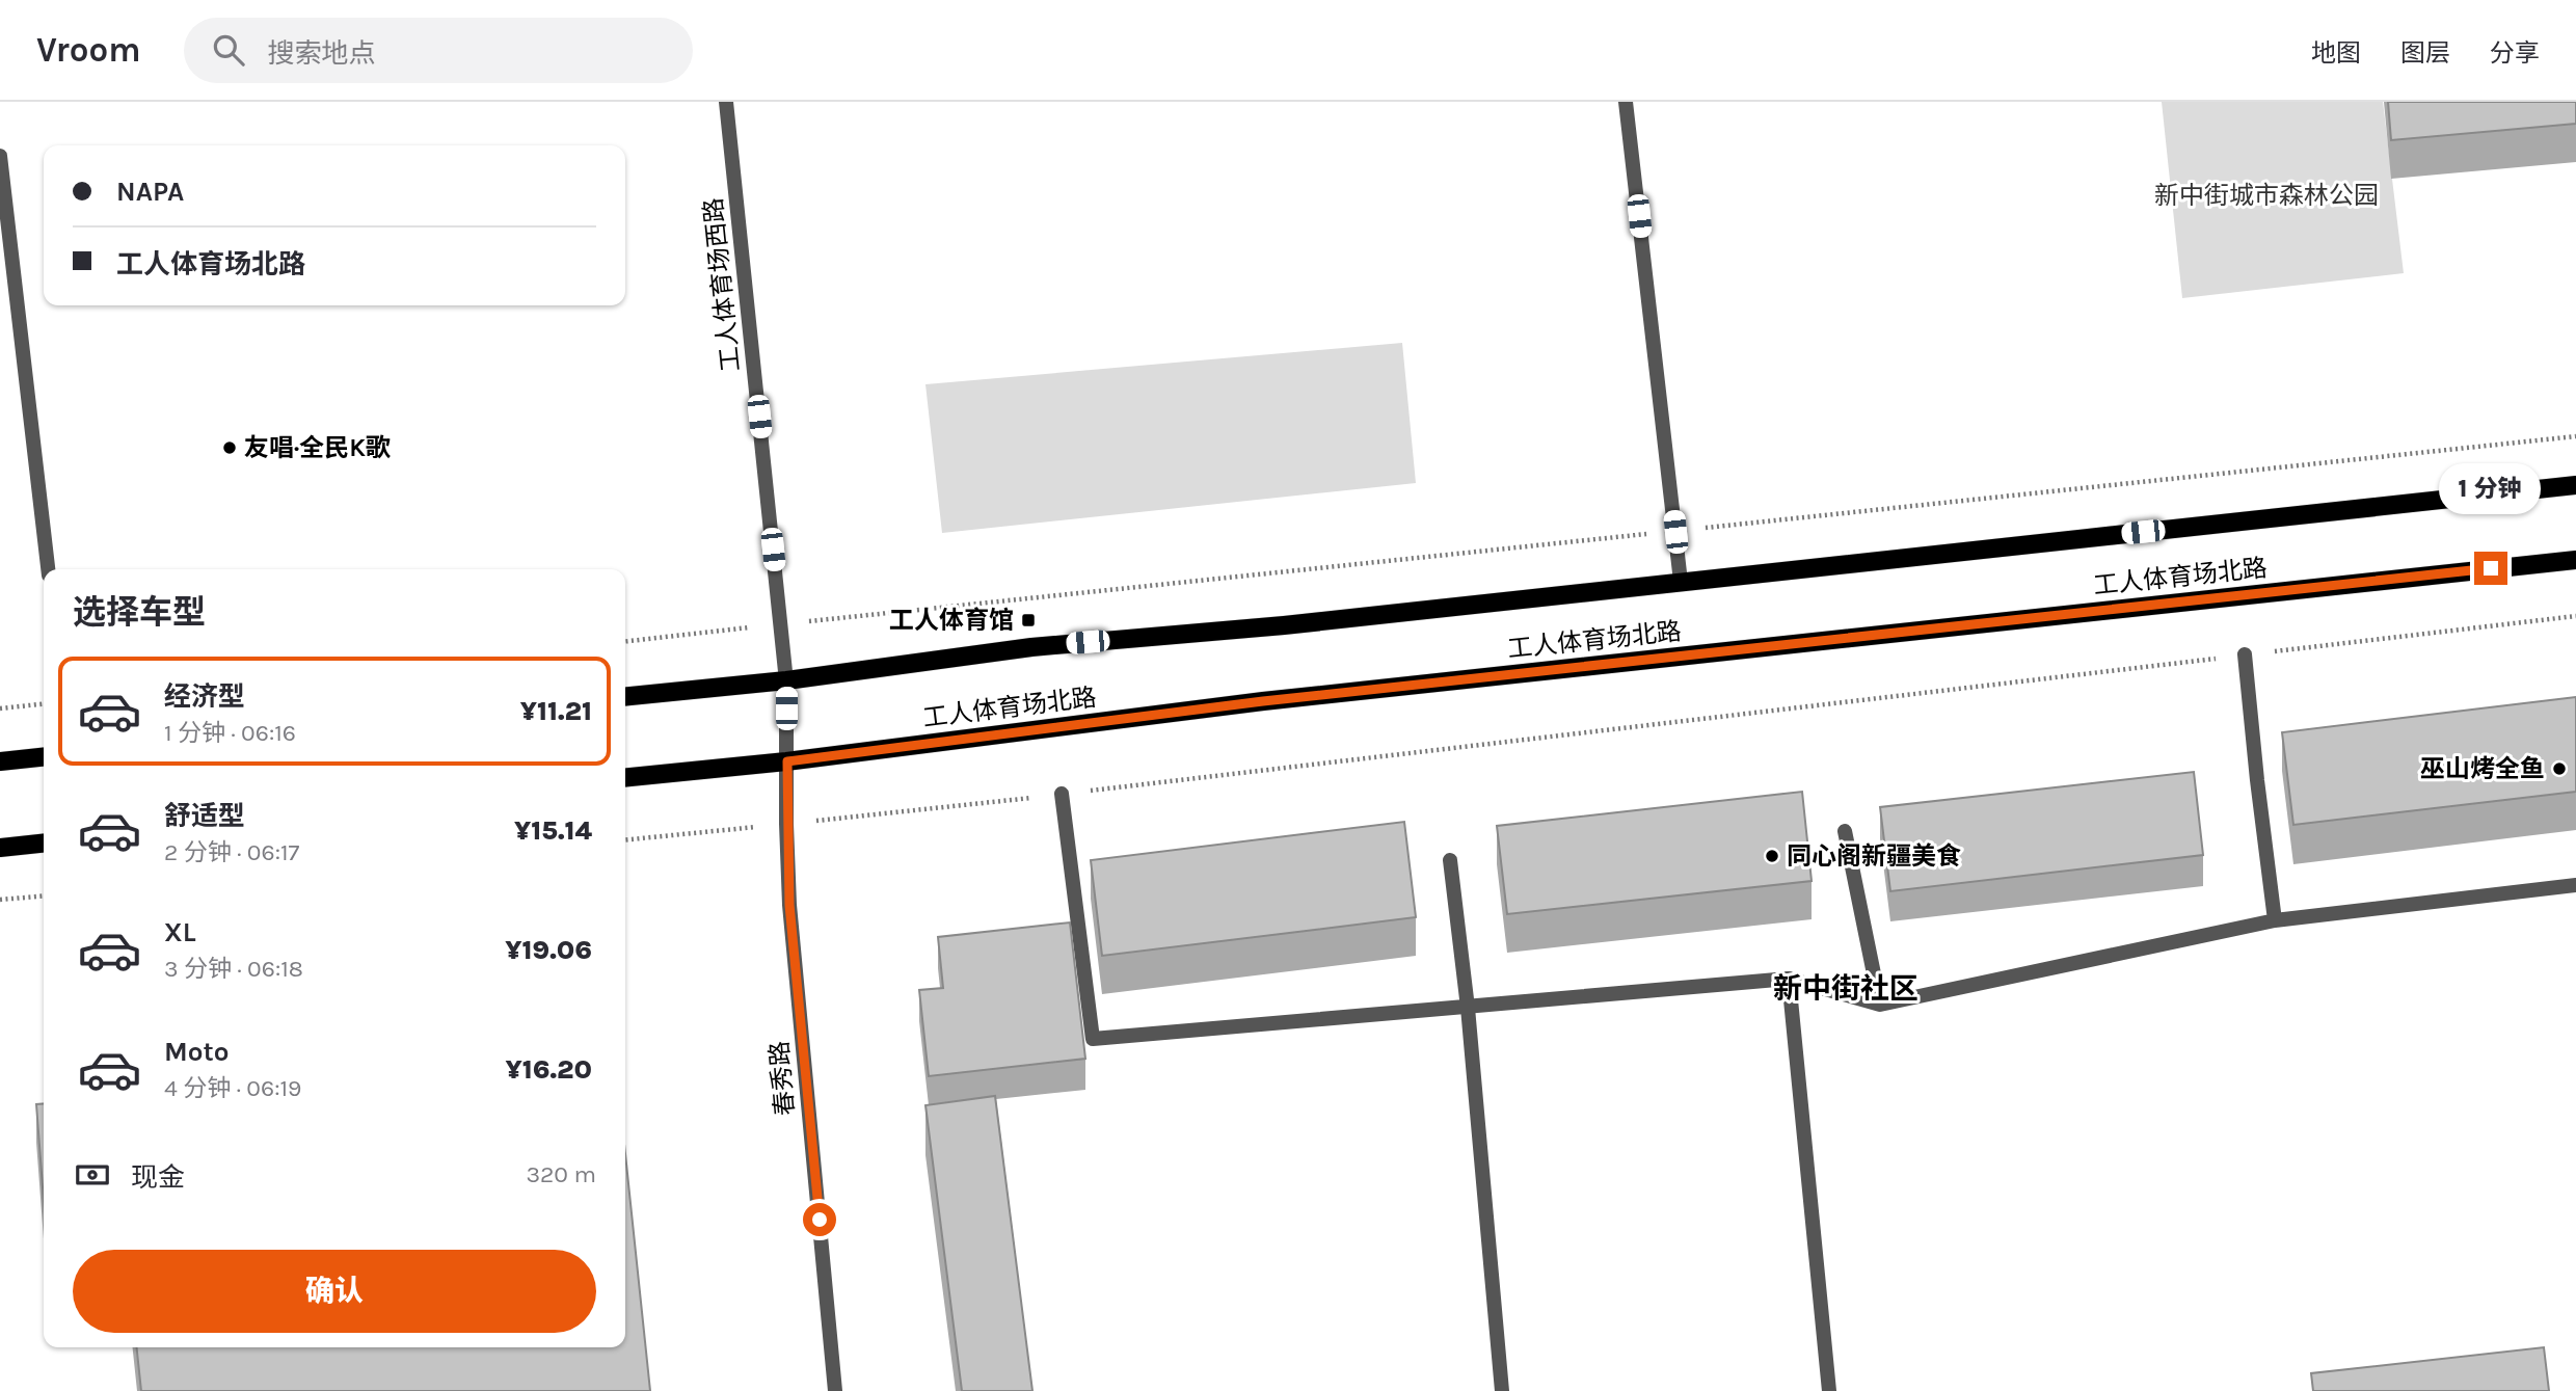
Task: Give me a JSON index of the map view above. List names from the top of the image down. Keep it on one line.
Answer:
{"streets":{"main road":["工人体育场北路"],"street":["工人体育场西路","春秀路"]},"crossings":[["工人体育场西路","工人体育场北路"],["工人体育场西路","春秀路"],["工人体育场北路","春秀路"]],"districts":["新中街社区"],"parks":["新中街城市森林公园"],"places":{"other":["友唱·全民K歌","巫山烤全鱼","同心阁新疆美食"],"transit":["工人体育馆"]},"page":{"header":"Vroom","search":"搜索地点","nav":["地图","图层","分享"],"banner":["NAPA","工人体育场北路"],"bubble":"1 分钟","heading":"选择车型","list":[{"name":"经济型","note":"1 分钟 · 06:16","value":"¥11.21"},{"name":"舒适型","note":"2 分钟 · 06:17","value":"¥15.14"},{"name":"XL","note":"3 分钟 · 06:18","value":"¥19.06"},{"name":"Moto","note":"4 分钟 · 06:19","value":"¥16.20"}],"pay":["现金","320 m"],"buttons":"确认"}}
